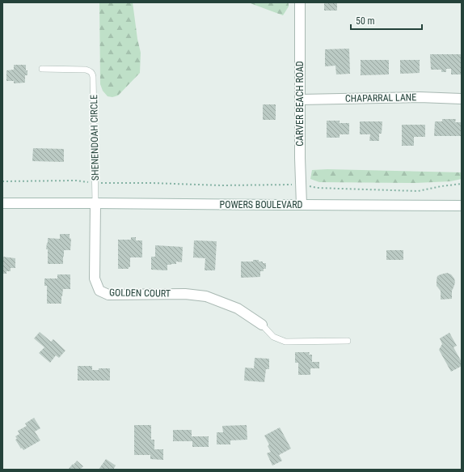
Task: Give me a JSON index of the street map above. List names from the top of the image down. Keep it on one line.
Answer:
{"streets":{"street":["CHAPARRAL LANE","CARVER BEACH ROAD","POWERS BOULEVARD","GOLDEN COURT"],"lane":["SHENENDOAH CIRCLE"]},"crossings":[["CHAPARRAL LANE","CARVER BEACH ROAD"],["CARVER BEACH ROAD","POWERS BOULEVARD"],["SHENENDOAH CIRCLE","POWERS BOULEVARD"],["SHENENDOAH CIRCLE","GOLDEN COURT"],["POWERS BOULEVARD","GOLDEN COURT"]],"scale_bar":"50 m"}
